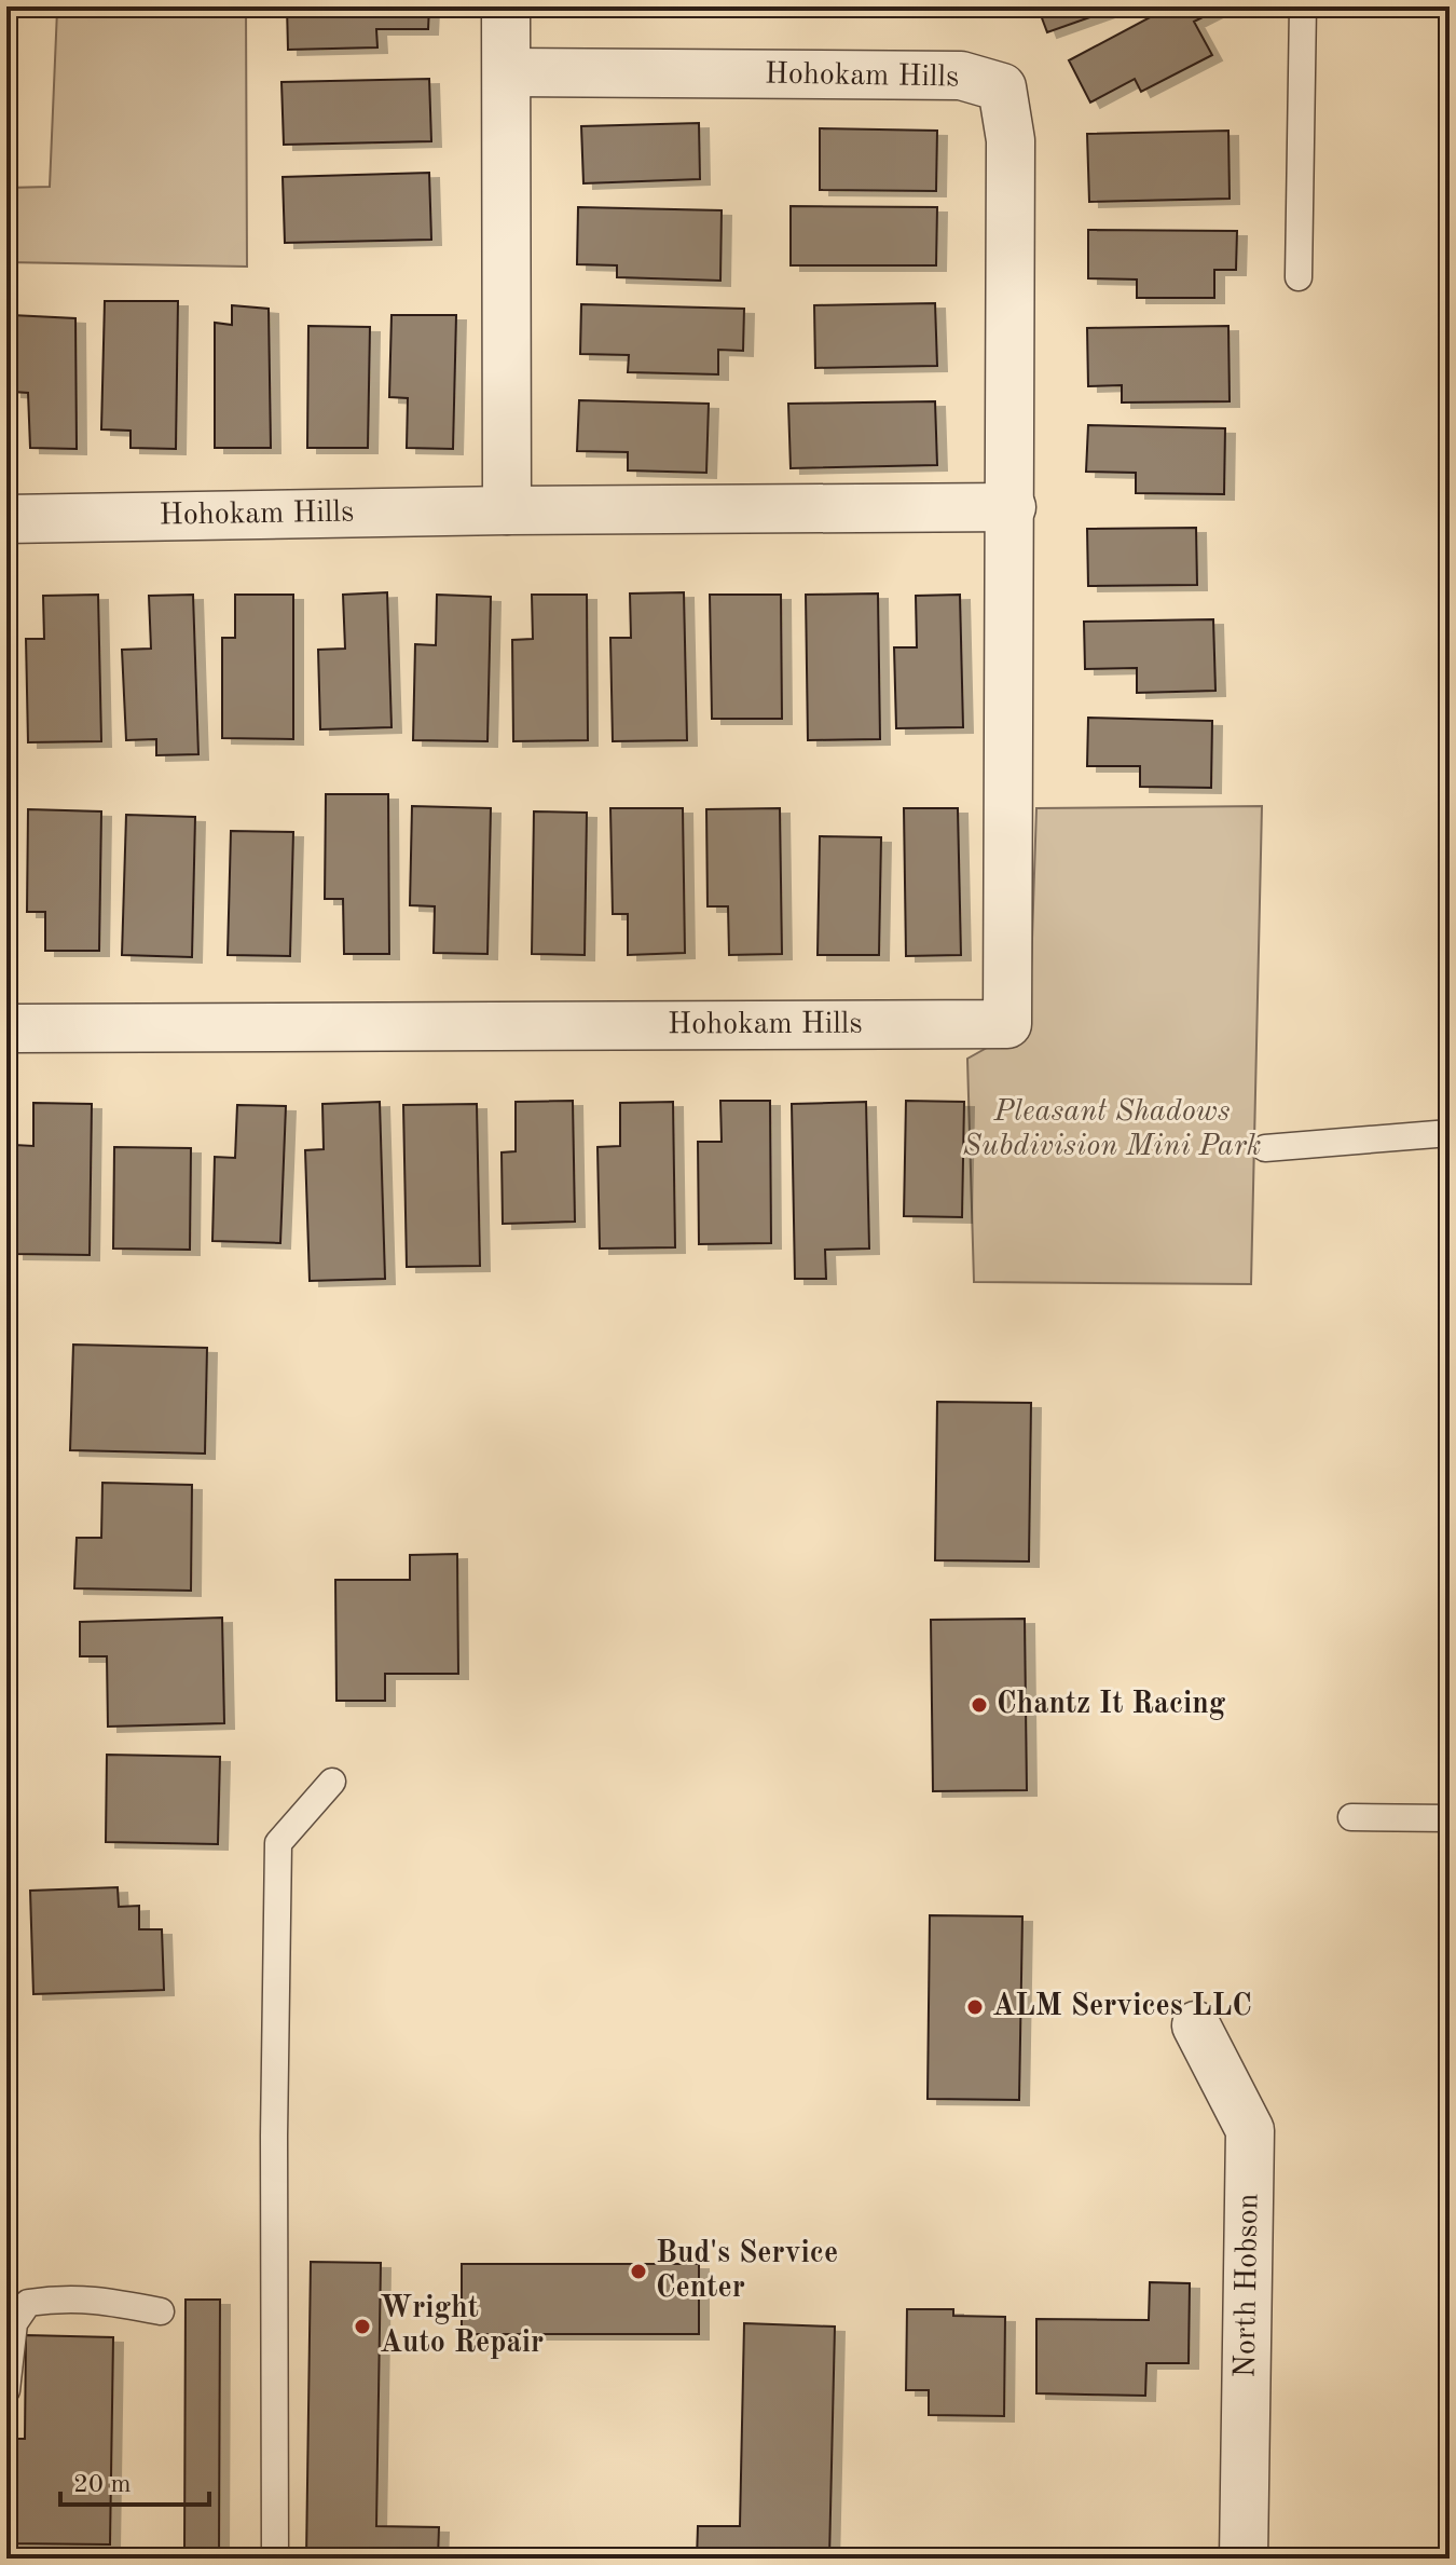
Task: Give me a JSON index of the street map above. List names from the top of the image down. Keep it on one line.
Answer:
{"streets":{"street":["Hohokam Hills","North Hobson"]},"parks":["Pleasant Shadows Subdivision Mini Park"],"places":["Chantz It Racing","ALM Services LLC","Bud's Service Center","Wright Auto Repair"],"scale_bar":"20 m"}
